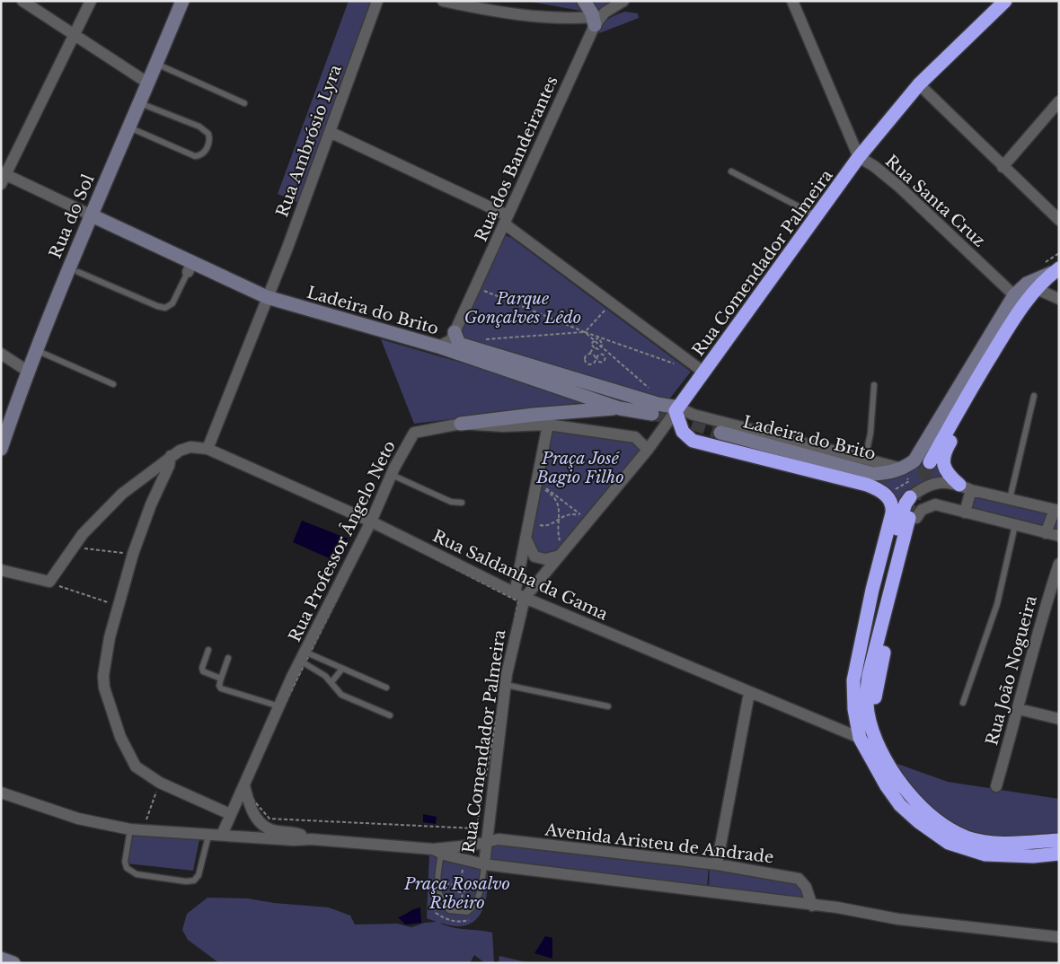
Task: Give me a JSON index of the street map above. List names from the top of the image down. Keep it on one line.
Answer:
{"streets":{"highway":["Rua Comendador Palmeira"],"main road":["Rua do Sol","Ladeira do Brito"],"street":["Rua Ambrósio Lyra","Rua dos Bandeirantes","Rua Santa Cruz","Rua Professor Ângelo Neto","Rua Saldanha da Gama","Rua João Nogueira","Avenida Aristeu de Andrade"]},"crossings":[["Rua Ambrósio Lyra","Ladeira do Brito"],["Rua Ambrósio Lyra","Rua Saldanha da Gama"],["Rua dos Bandeirantes","Ladeira do Brito"],["Rua Santa Cruz","Rua Comendador Palmeira"],["Rua Santa Cruz","Ladeira do Brito"],["Rua do Sol","Ladeira do Brito"],["Rua Comendador Palmeira","Ladeira do Brito"],["Rua Comendador Palmeira","Rua Professor Ângelo Neto"],["Rua Comendador Palmeira","Rua Saldanha da Gama"],["Rua Comendador Palmeira","Avenida Aristeu de Andrade"],["Rua Professor Ângelo Neto","Rua Saldanha da Gama"]],"parks":["Parque Gonçalves Lêdo","Praça José Bagio Filho","Praça Rosalvo Ribeiro"]}
